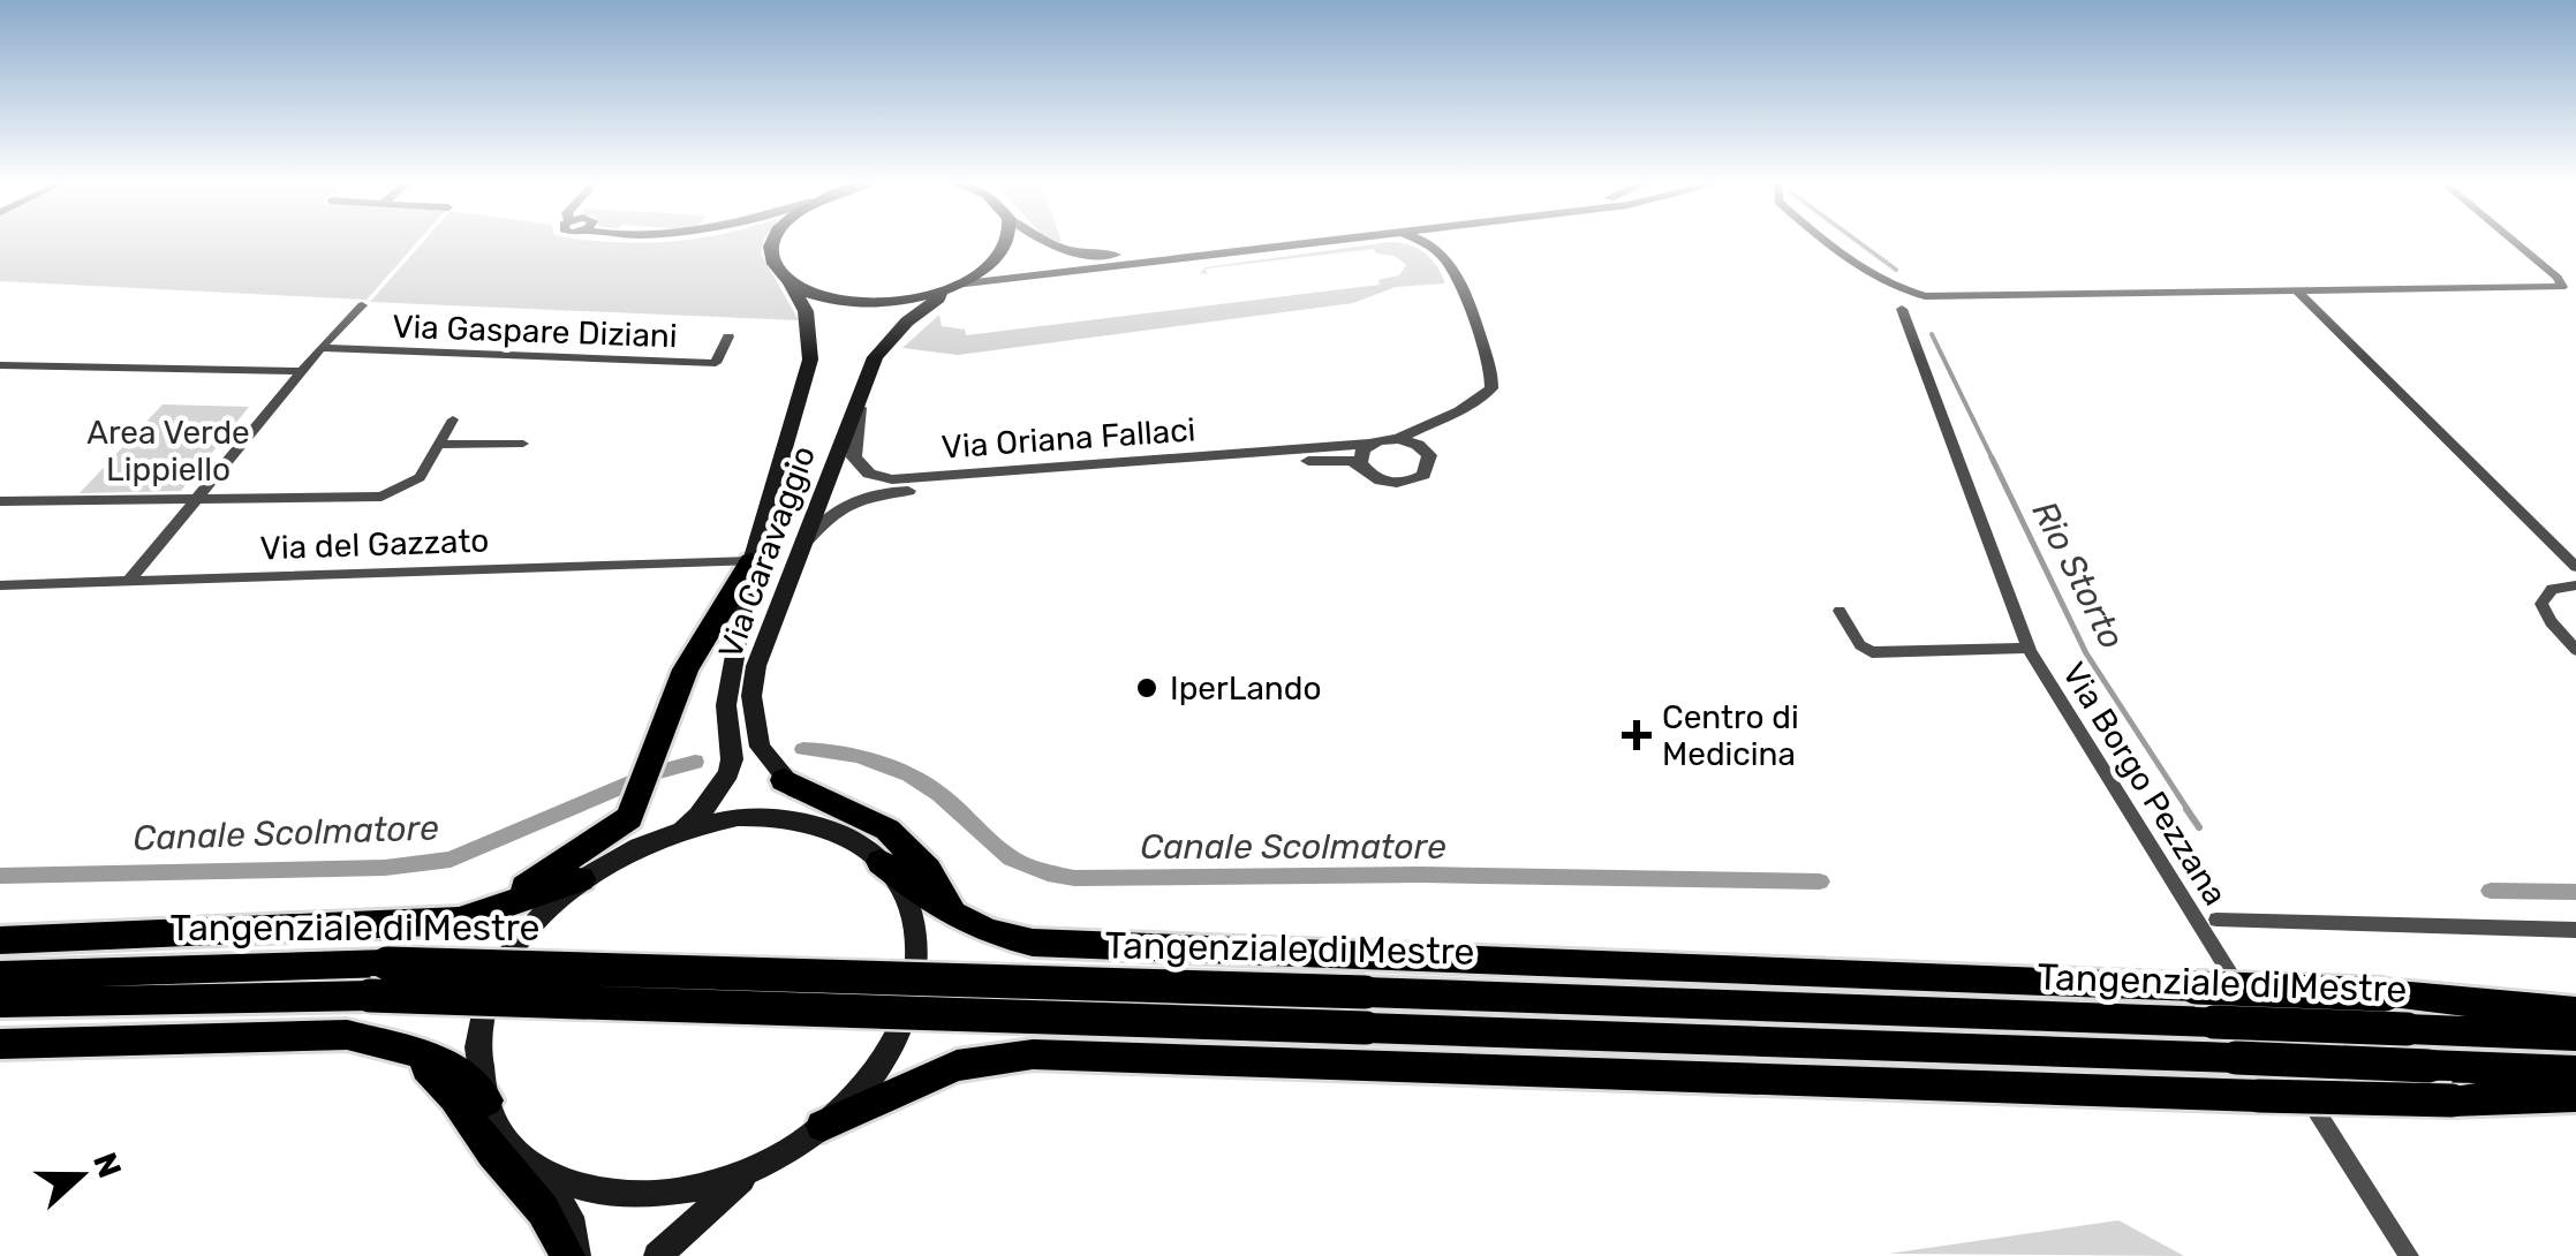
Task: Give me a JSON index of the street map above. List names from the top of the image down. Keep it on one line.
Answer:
{"streets":{"highway":["Tangenziale di Mestre"],"main road":["Via Caravaggio"],"street":["Via Gaspare Diziani","Via Oriana Fallaci","Via del Gazzato","Via Borgo Pezzana"]},"crossings":[["Via Oriana Fallaci","Via Caravaggio"],["Via del Gazzato","Via Caravaggio"]],"water":["Rio Storto","Canale Scolmatore"],"parks":["Area Verde Lippiello"],"places":{"other":["IperLando"],"health":["Centro di Medicina"]},"north":"right"}
